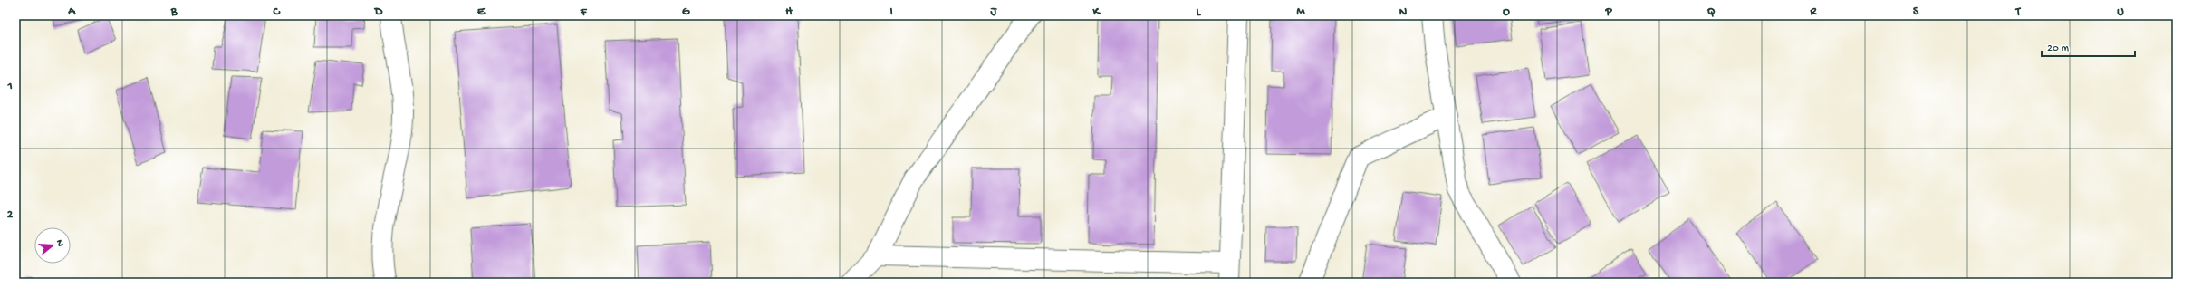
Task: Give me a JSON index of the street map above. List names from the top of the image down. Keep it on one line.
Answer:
{"scale_bar":"20 m","north":"right","grid":{"columns":["A","B","C","D","E","F","G","H","I","J","K","L","M","N","O","P","Q","R","S","T","U"],"rows":["1","2"]}}
